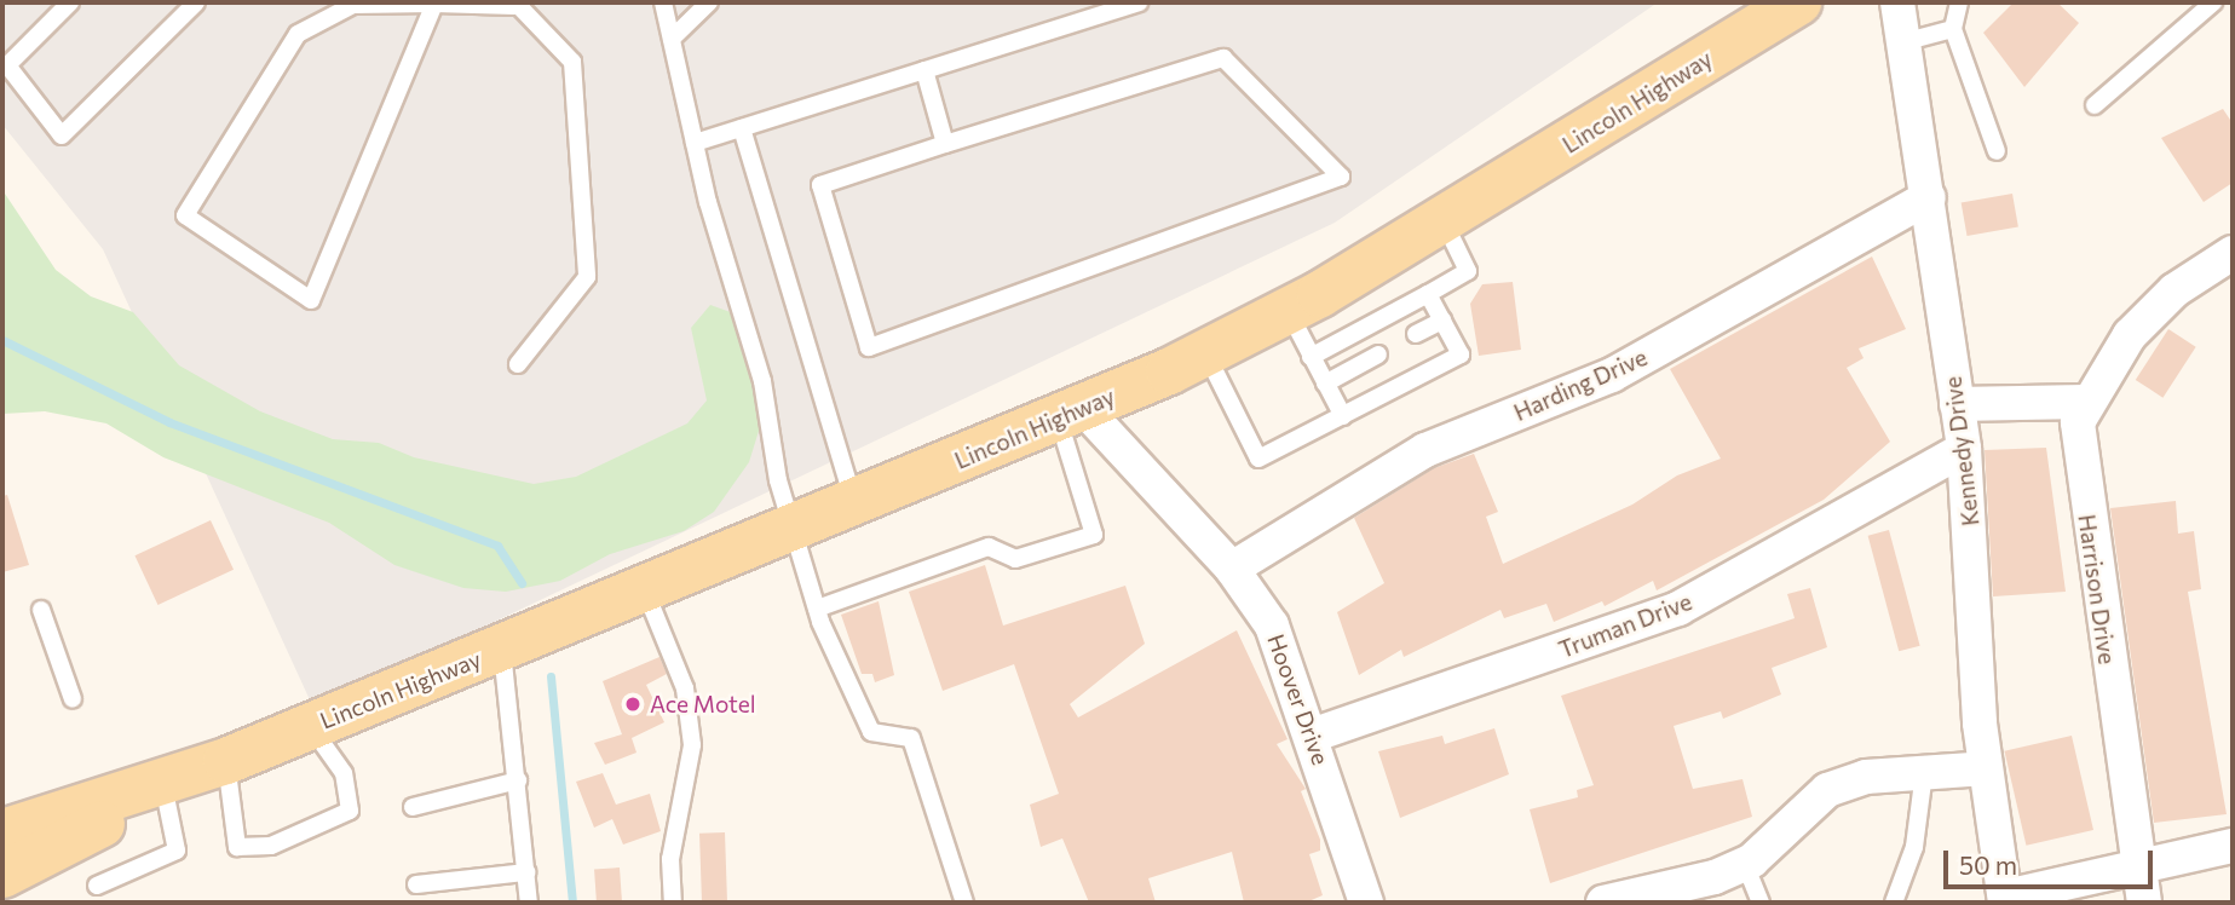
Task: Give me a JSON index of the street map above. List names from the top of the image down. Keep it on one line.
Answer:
{"streets":{"main road":["Lincoln Highway"],"street":["Harding Drive","Kennedy Drive","Harrison Drive","Truman Drive","Hoover Drive"]},"crossings":[["Lincoln Highway","Hoover Drive"],["Harding Drive","Kennedy Drive"],["Harding Drive","Hoover Drive"],["Kennedy Drive","Truman Drive"],["Truman Drive","Hoover Drive"]],"places":["Ace Motel"],"scale_bar":"50 m"}
